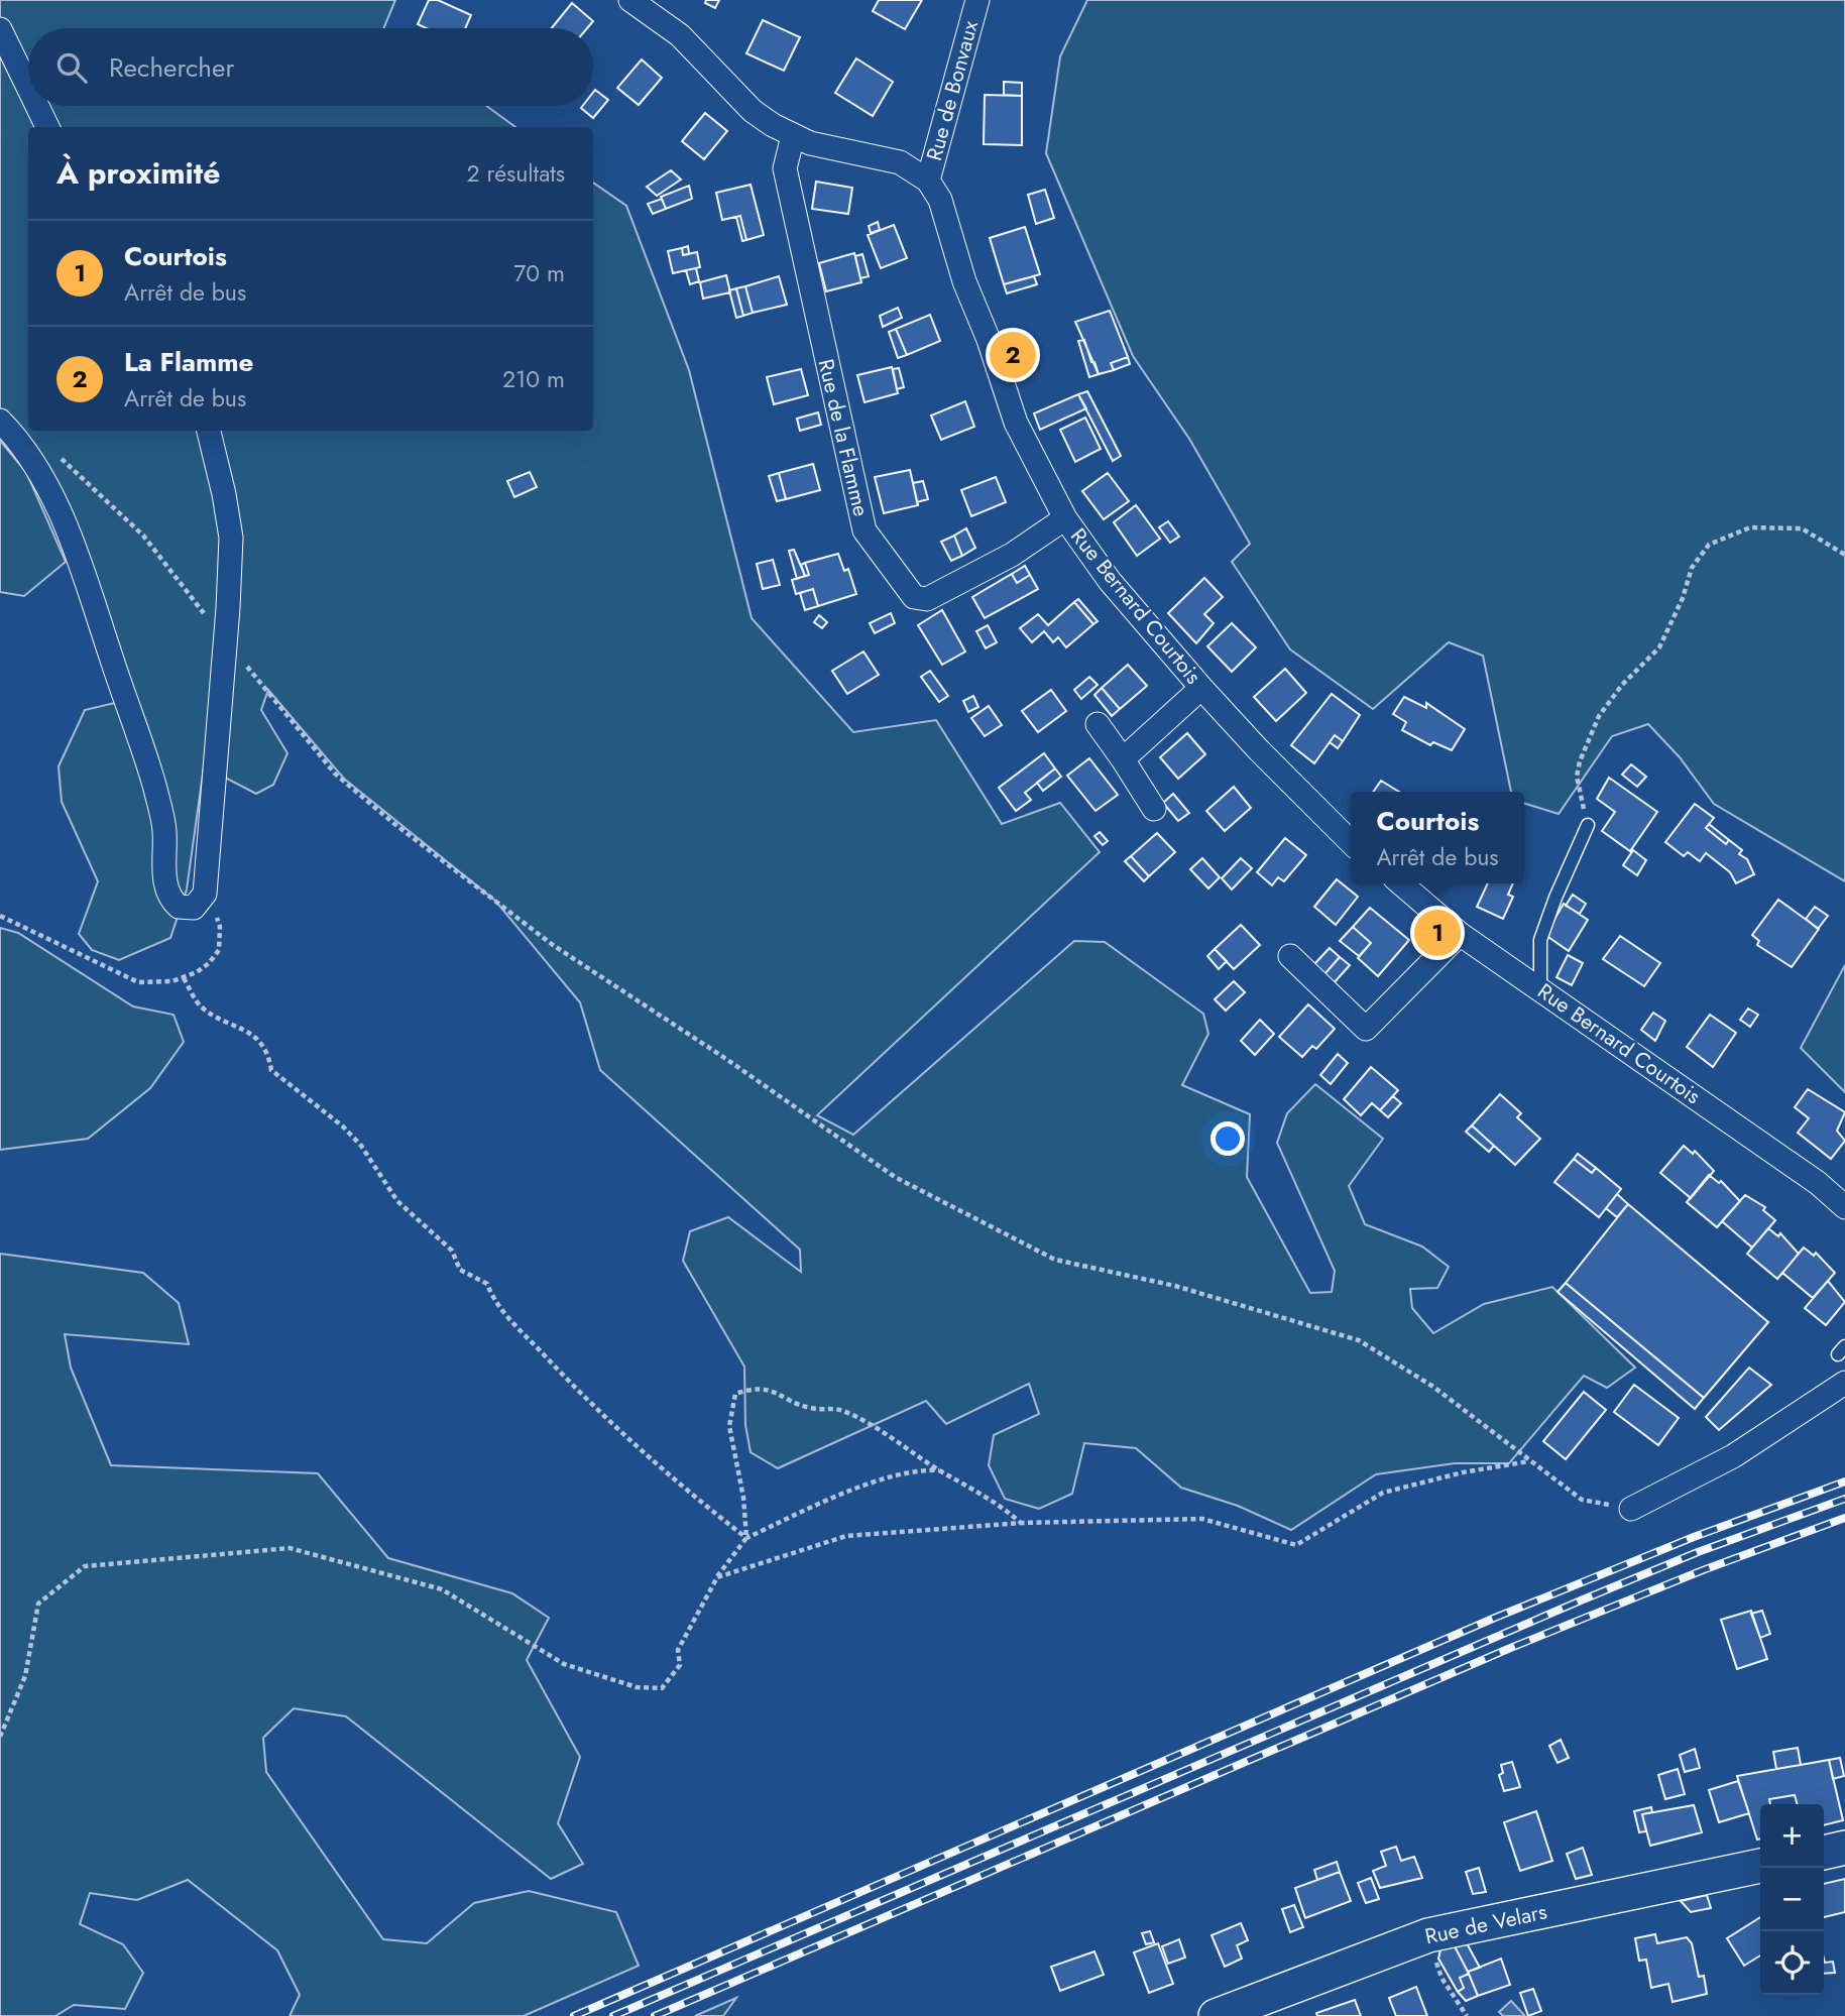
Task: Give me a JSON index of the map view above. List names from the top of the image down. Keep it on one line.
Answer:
{"streets":{"main road":["Rue de Velars"],"street":["Rue de Bonvaux","Rue de la Flamme","Rue Bernard Courtois"]},"crossings":[["Rue de Bonvaux","Rue Bernard Courtois"],["Rue de la Flamme","Rue Bernard Courtois"]],"page":{"search":"Rechercher","heading":["À proximité","2 résultats"],"list":[{"mark":"1","name":"Courtois","note":"Arrêt de bus","value":"70 m"},{"mark":"2","name":"La Flamme","note":"Arrêt de bus","value":"210 m"}],"pins":["2","1"],"popup":["Courtois","Arrêt de bus"],"map_buttons":["+","−"]}}
